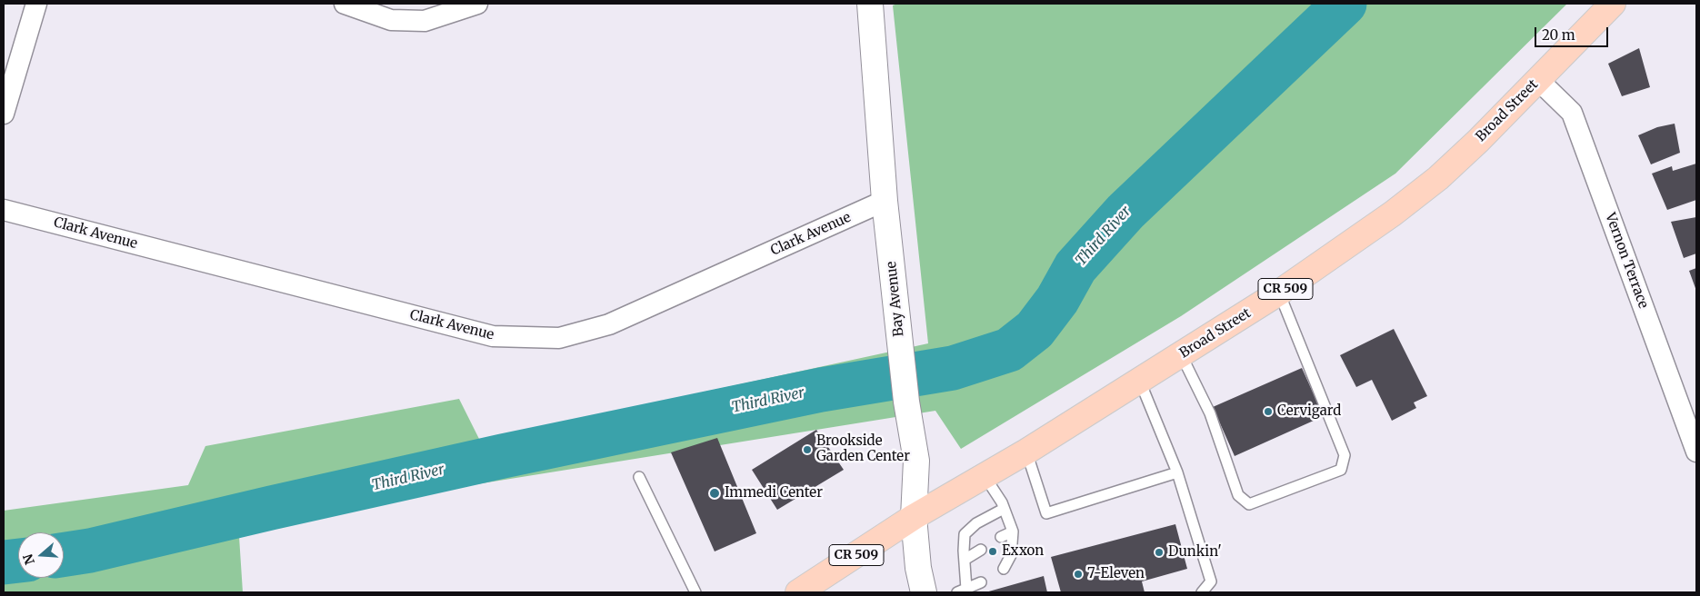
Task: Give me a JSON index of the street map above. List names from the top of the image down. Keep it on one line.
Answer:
{"streets":{"main road":["Broad Street","CR 509"],"street":["Clark Avenue","Vernon Terrace","Bay Avenue"]},"crossings":[["Broad Street","Vernon Terrace"],["Broad Street","Bay Avenue"],["Clark Avenue","Bay Avenue"]],"water":["Third River"],"places":["Cervigard","Brookside Garden Center","Immedi Center","Exxon","Dunkin'","7-Eleven"],"scale_bar":"20 m","north":"left"}
